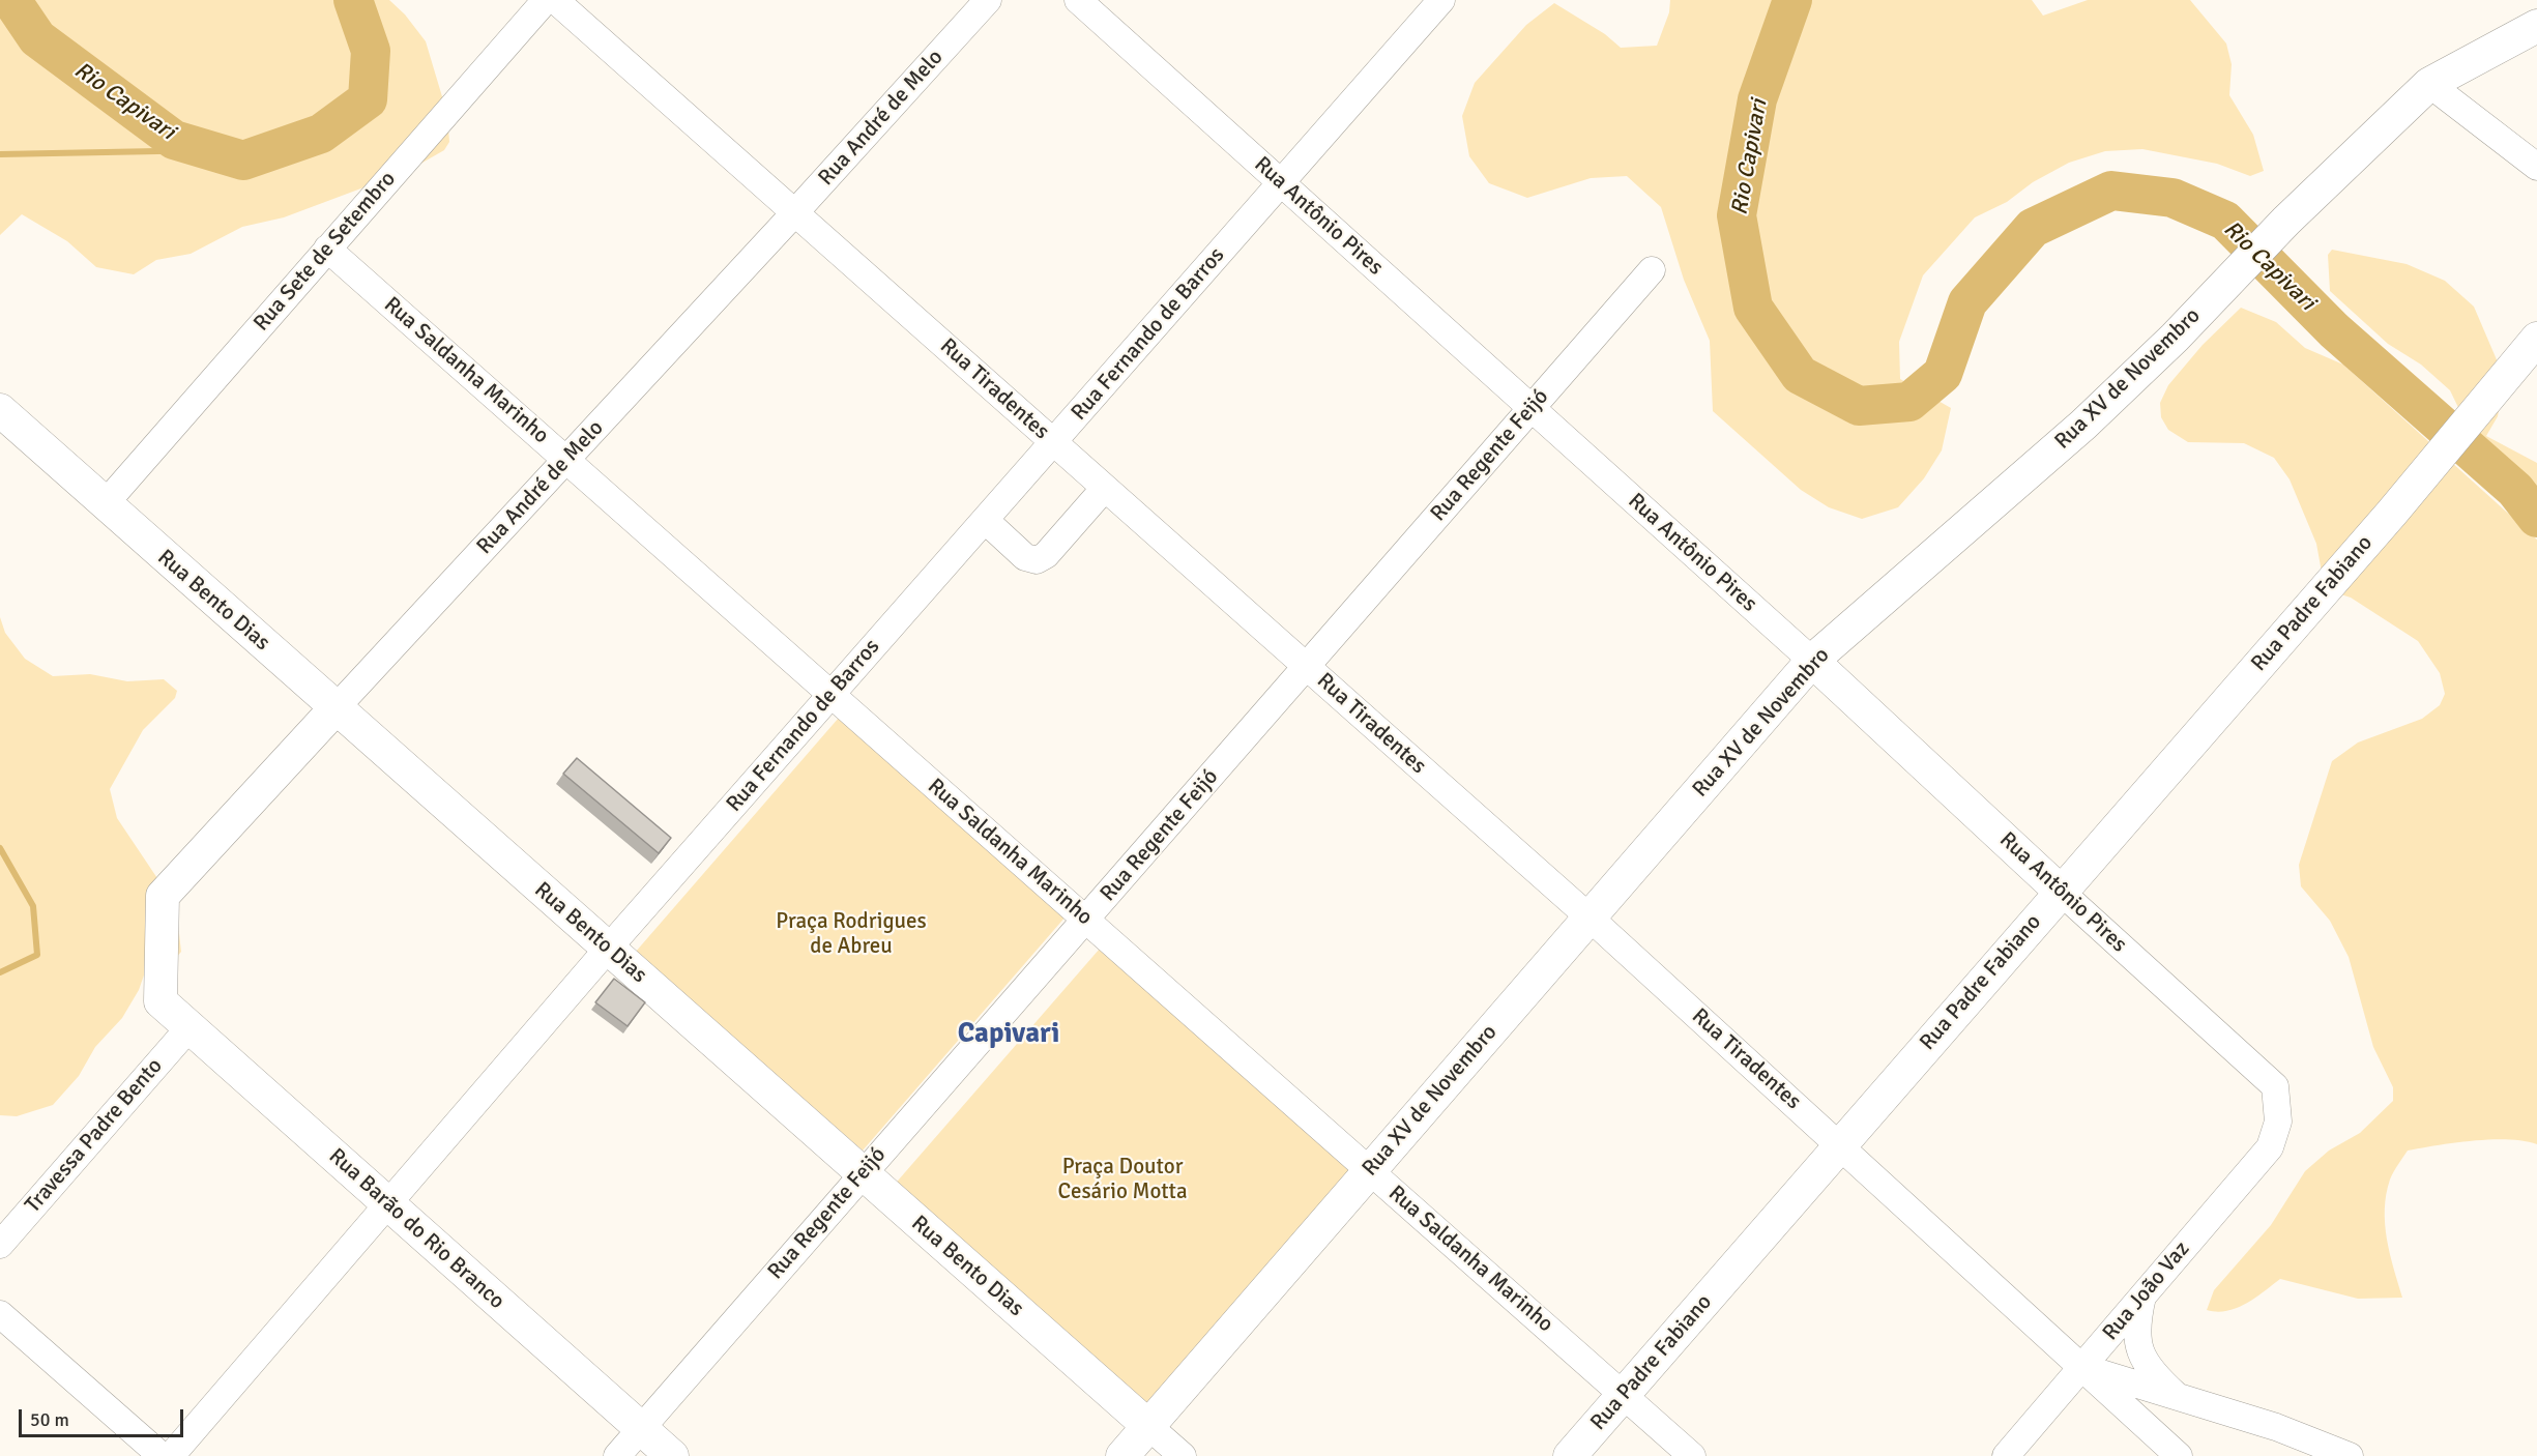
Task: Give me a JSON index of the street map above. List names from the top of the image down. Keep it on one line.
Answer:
{"streets":{"main road":["Rua André de Melo","Rua Antônio Pires","Rua XV de Novembro","Rua Bento Dias","Rua Padre Fabiano","Rua Barão do Rio Branco"],"street":["Rua Sete de Setembro","Rua Fernando de Barros","Rua Saldanha Marinho","Rua Tiradentes","Rua Regente Feijó","Travessa Padre Bento","Rua João Vaz"]},"crossings":[["Rua André de Melo","Rua Saldanha Marinho"],["Rua André de Melo","Rua Tiradentes"],["Rua André de Melo","Rua Bento Dias"],["Rua André de Melo","Rua Barão do Rio Branco"],["Rua Antônio Pires","Rua Fernando de Barros"],["Rua Antônio Pires","Rua XV de Novembro"],["Rua Antônio Pires","Rua Regente Feijó"],["Rua Antônio Pires","Rua Padre Fabiano"],["Rua Antônio Pires","Rua João Vaz"],["Rua Sete de Setembro","Rua Saldanha Marinho"],["Rua Sete de Setembro","Rua Bento Dias"],["Rua Fernando de Barros","Rua Saldanha Marinho"],["Rua Fernando de Barros","Rua Tiradentes"],["Rua Fernando de Barros","Rua Bento Dias"],["Rua Fernando de Barros","Rua Barão do Rio Branco"],["Rua Saldanha Marinho","Rua XV de Novembro"],["Rua Saldanha Marinho","Rua Regente Feijó"],["Rua Saldanha Marinho","Rua Padre Fabiano"],["Rua XV de Novembro","Rua Tiradentes"],["Rua XV de Novembro","Rua Bento Dias"],["Rua Tiradentes","Rua Regente Feijó"],["Rua Tiradentes","Rua Padre Fabiano"],["Rua Tiradentes","Rua João Vaz"],["Rua Regente Feijó","Rua Bento Dias"],["Rua Regente Feijó","Rua Barão do Rio Branco"],["Travessa Padre Bento","Rua Barão do Rio Branco"]],"districts":["Capivari"],"water":["Rio Capivari"],"parks":["Praça Rodrigues de Abreu","Praça Doutor Cesário Motta"],"scale_bar":"50 m"}
